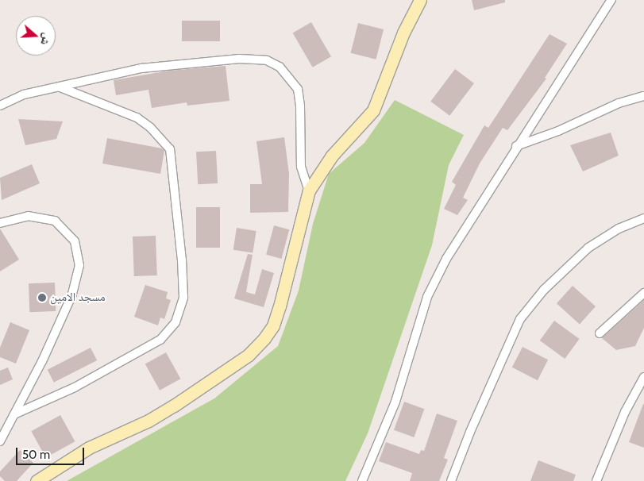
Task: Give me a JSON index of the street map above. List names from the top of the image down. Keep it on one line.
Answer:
{"places":["مسجد الامين"],"scale_bar":"50 m","north":"right"}
